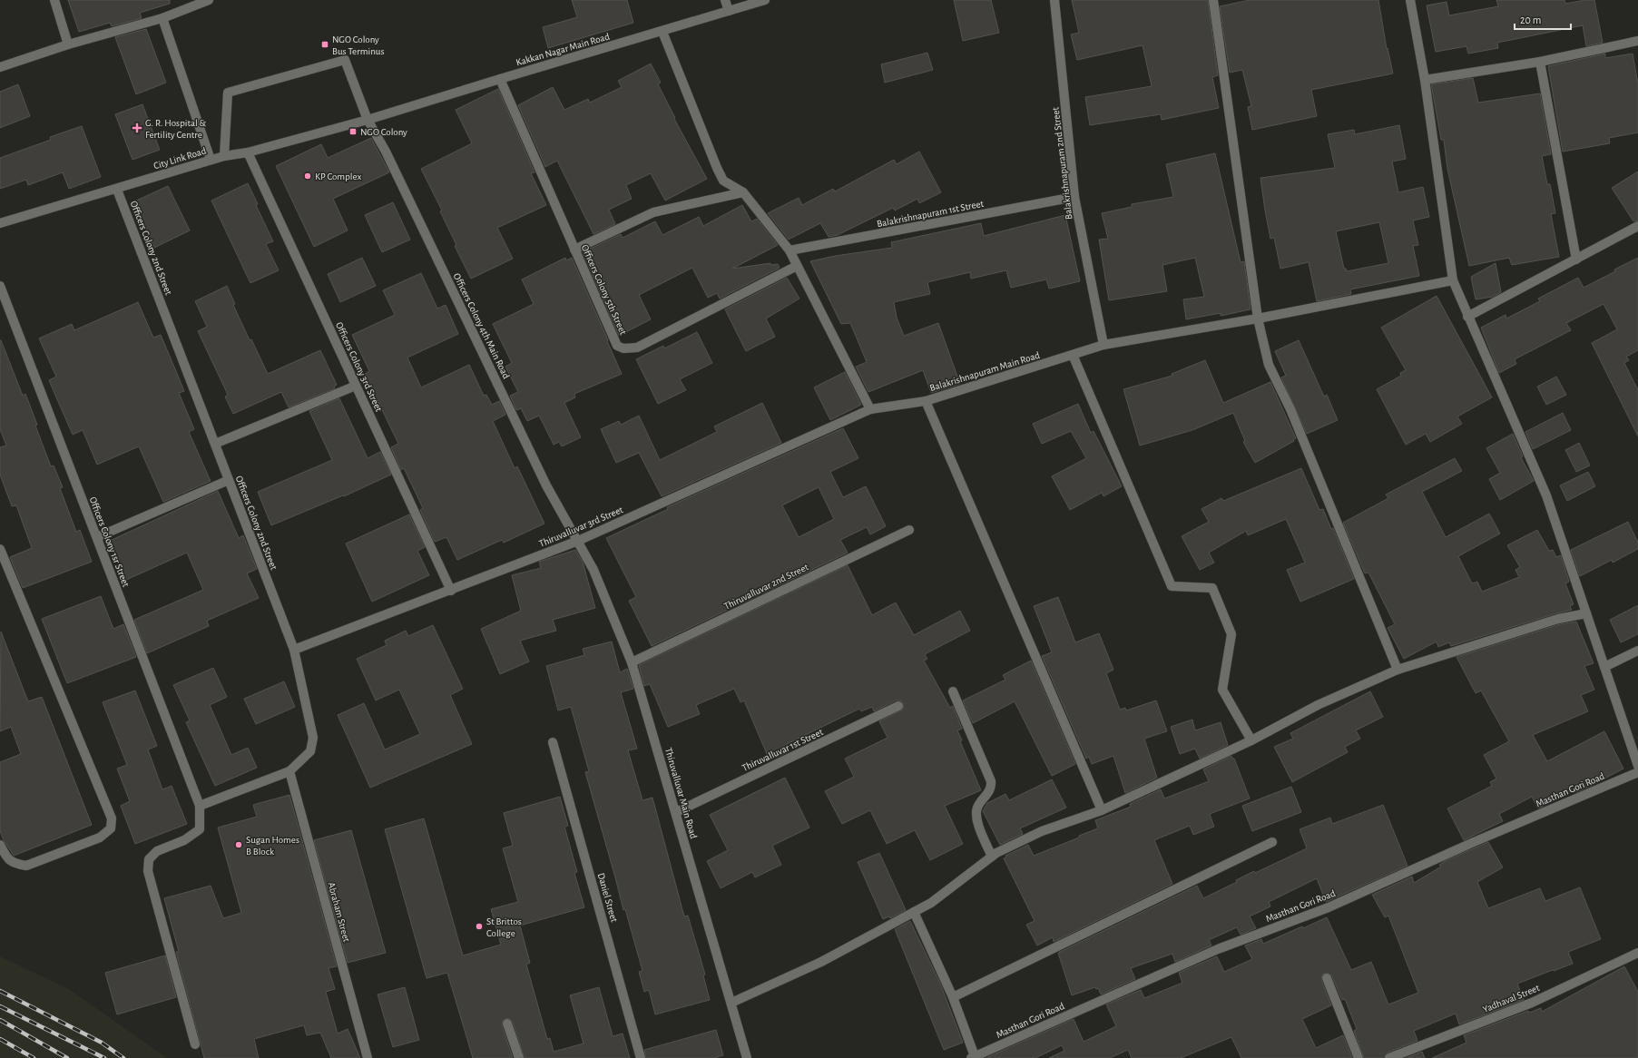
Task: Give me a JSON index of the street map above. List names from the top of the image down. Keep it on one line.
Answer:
{"streets":{"street":["Kakkan Nagar Main Road","City Link Road","Balakrishnapuram 2nd Street","Balakrishnapuram 1st Street","Officers Colony 2nd Street","Officers Colony 5th Street","Officers Colony 4th Main Road","Officers Colony 3rd Street","Balakrishnapuram Main Road","Thiruvalluvar 3rd Street","Officers Colony 1sr Street","Thiruvalluvar 2nd Street","Thiruvalluvar 1st Street","Masthan Gori Road","Thiruvalluvar Main Road","Daniel Street","Abraham Street","Yadhaval Street"]},"crossings":[["Kakkan Nagar Main Road","City Link Road"],["Kakkan Nagar Main Road","Officers Colony 5th Street"],["Kakkan Nagar Main Road","Officers Colony 4th Main Road"],["City Link Road","Officers Colony 2nd Street"],["City Link Road","Officers Colony 4th Main Road"],["City Link Road","Officers Colony 3rd Street"],["Balakrishnapuram 2nd Street","Balakrishnapuram 1st Street"],["Balakrishnapuram 2nd Street","Balakrishnapuram Main Road"],["Officers Colony 2nd Street","Thiruvalluvar 3rd Street"],["Officers Colony 2nd Street","Officers Colony 1sr Street"],["Officers Colony 2nd Street","Abraham Street"],["Officers Colony 4th Main Road","Thiruvalluvar 3rd Street"],["Officers Colony 4th Main Road","Thiruvalluvar Main Road"],["Officers Colony 3rd Street","Thiruvalluvar 3rd Street"],["Balakrishnapuram Main Road","Thiruvalluvar 3rd Street"],["Thiruvalluvar 3rd Street","Thiruvalluvar Main Road"],["Thiruvalluvar 2nd Street","Thiruvalluvar Main Road"],["Thiruvalluvar 1st Street","Thiruvalluvar Main Road"]],"places":{"transit":["NGO Colony Bus Terminus","NGO Colony"],"health":["G. R. Hospital & Fertility Centre"],"other":["KP Complex","Sugan Homes B Block","St Brittos College"]},"scale_bar":"20 m"}
